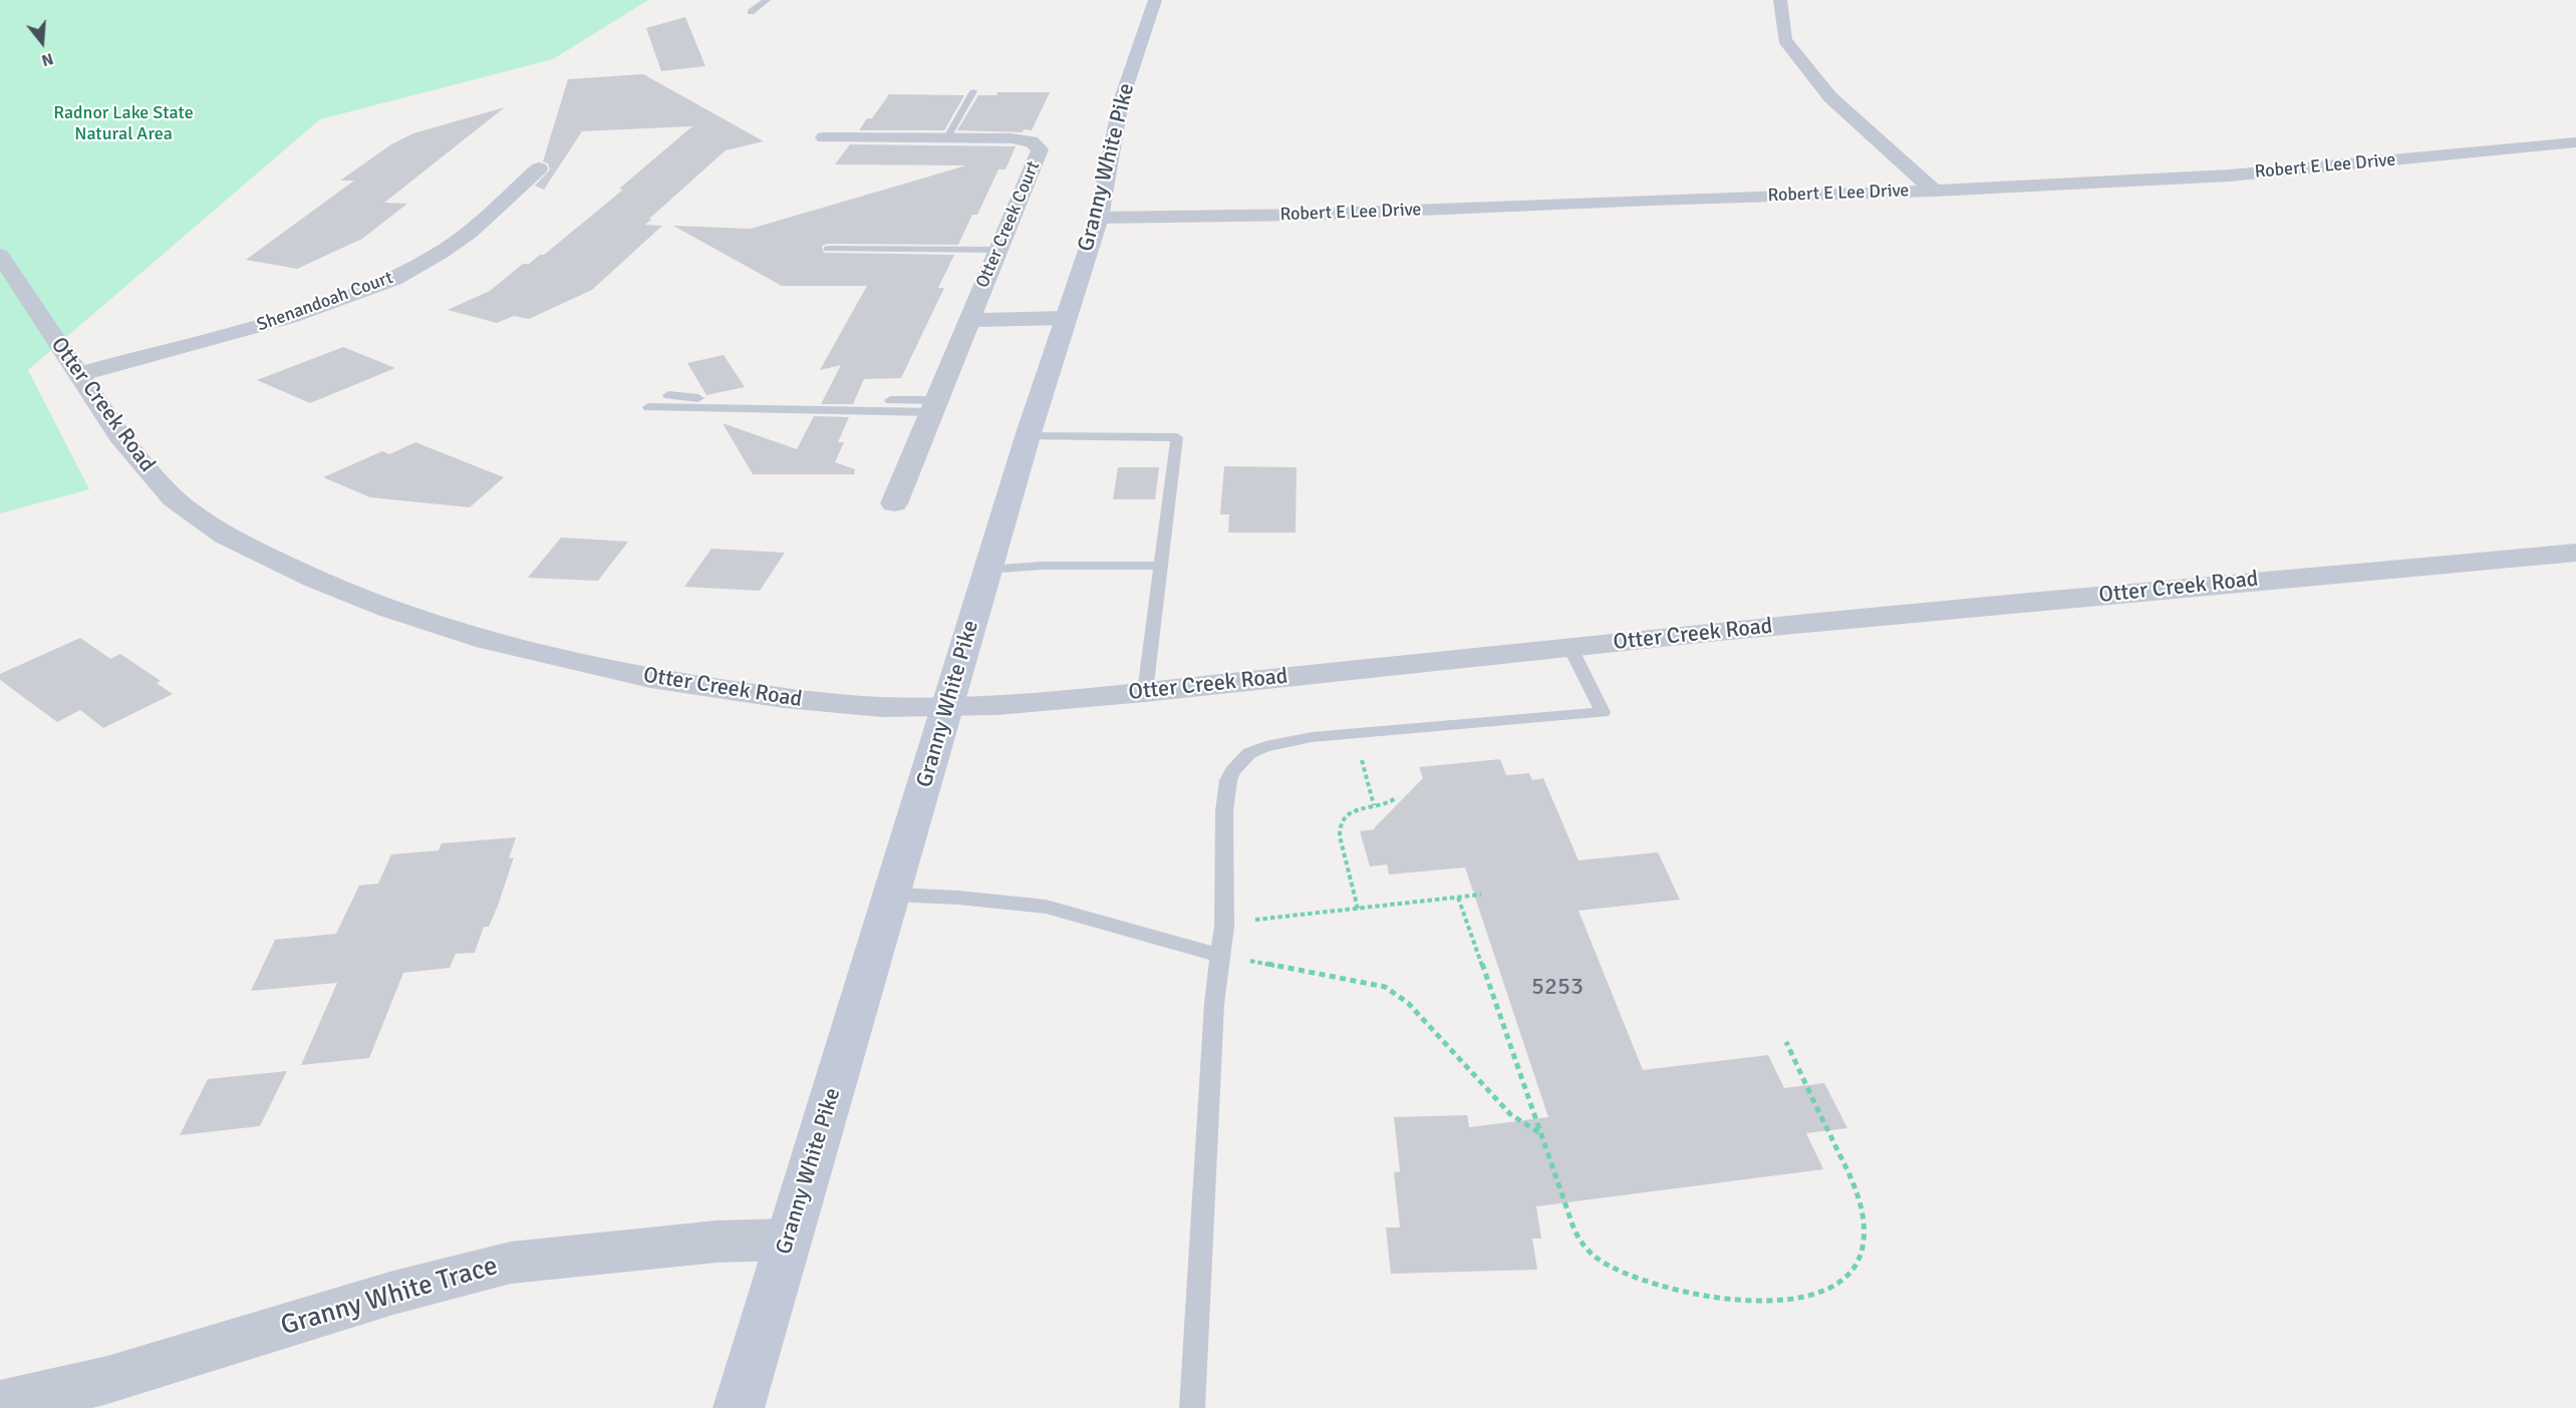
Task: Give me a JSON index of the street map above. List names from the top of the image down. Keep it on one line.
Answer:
{"streets":{"main road":["Granny White Pike"],"street":["Robert E Lee Drive","Otter Creek Court","Shenandoah Court","Otter Creek Road","Granny White Trace"]},"crossings":[["Robert E Lee Drive","Granny White Pike"],["Granny White Pike","Otter Creek Road"],["Granny White Pike","Granny White Trace"],["Shenandoah Court","Otter Creek Road"]],"parks":["Radnor Lake State Natural Area"],"house_numbers":["5253"],"north":"bottom"}
